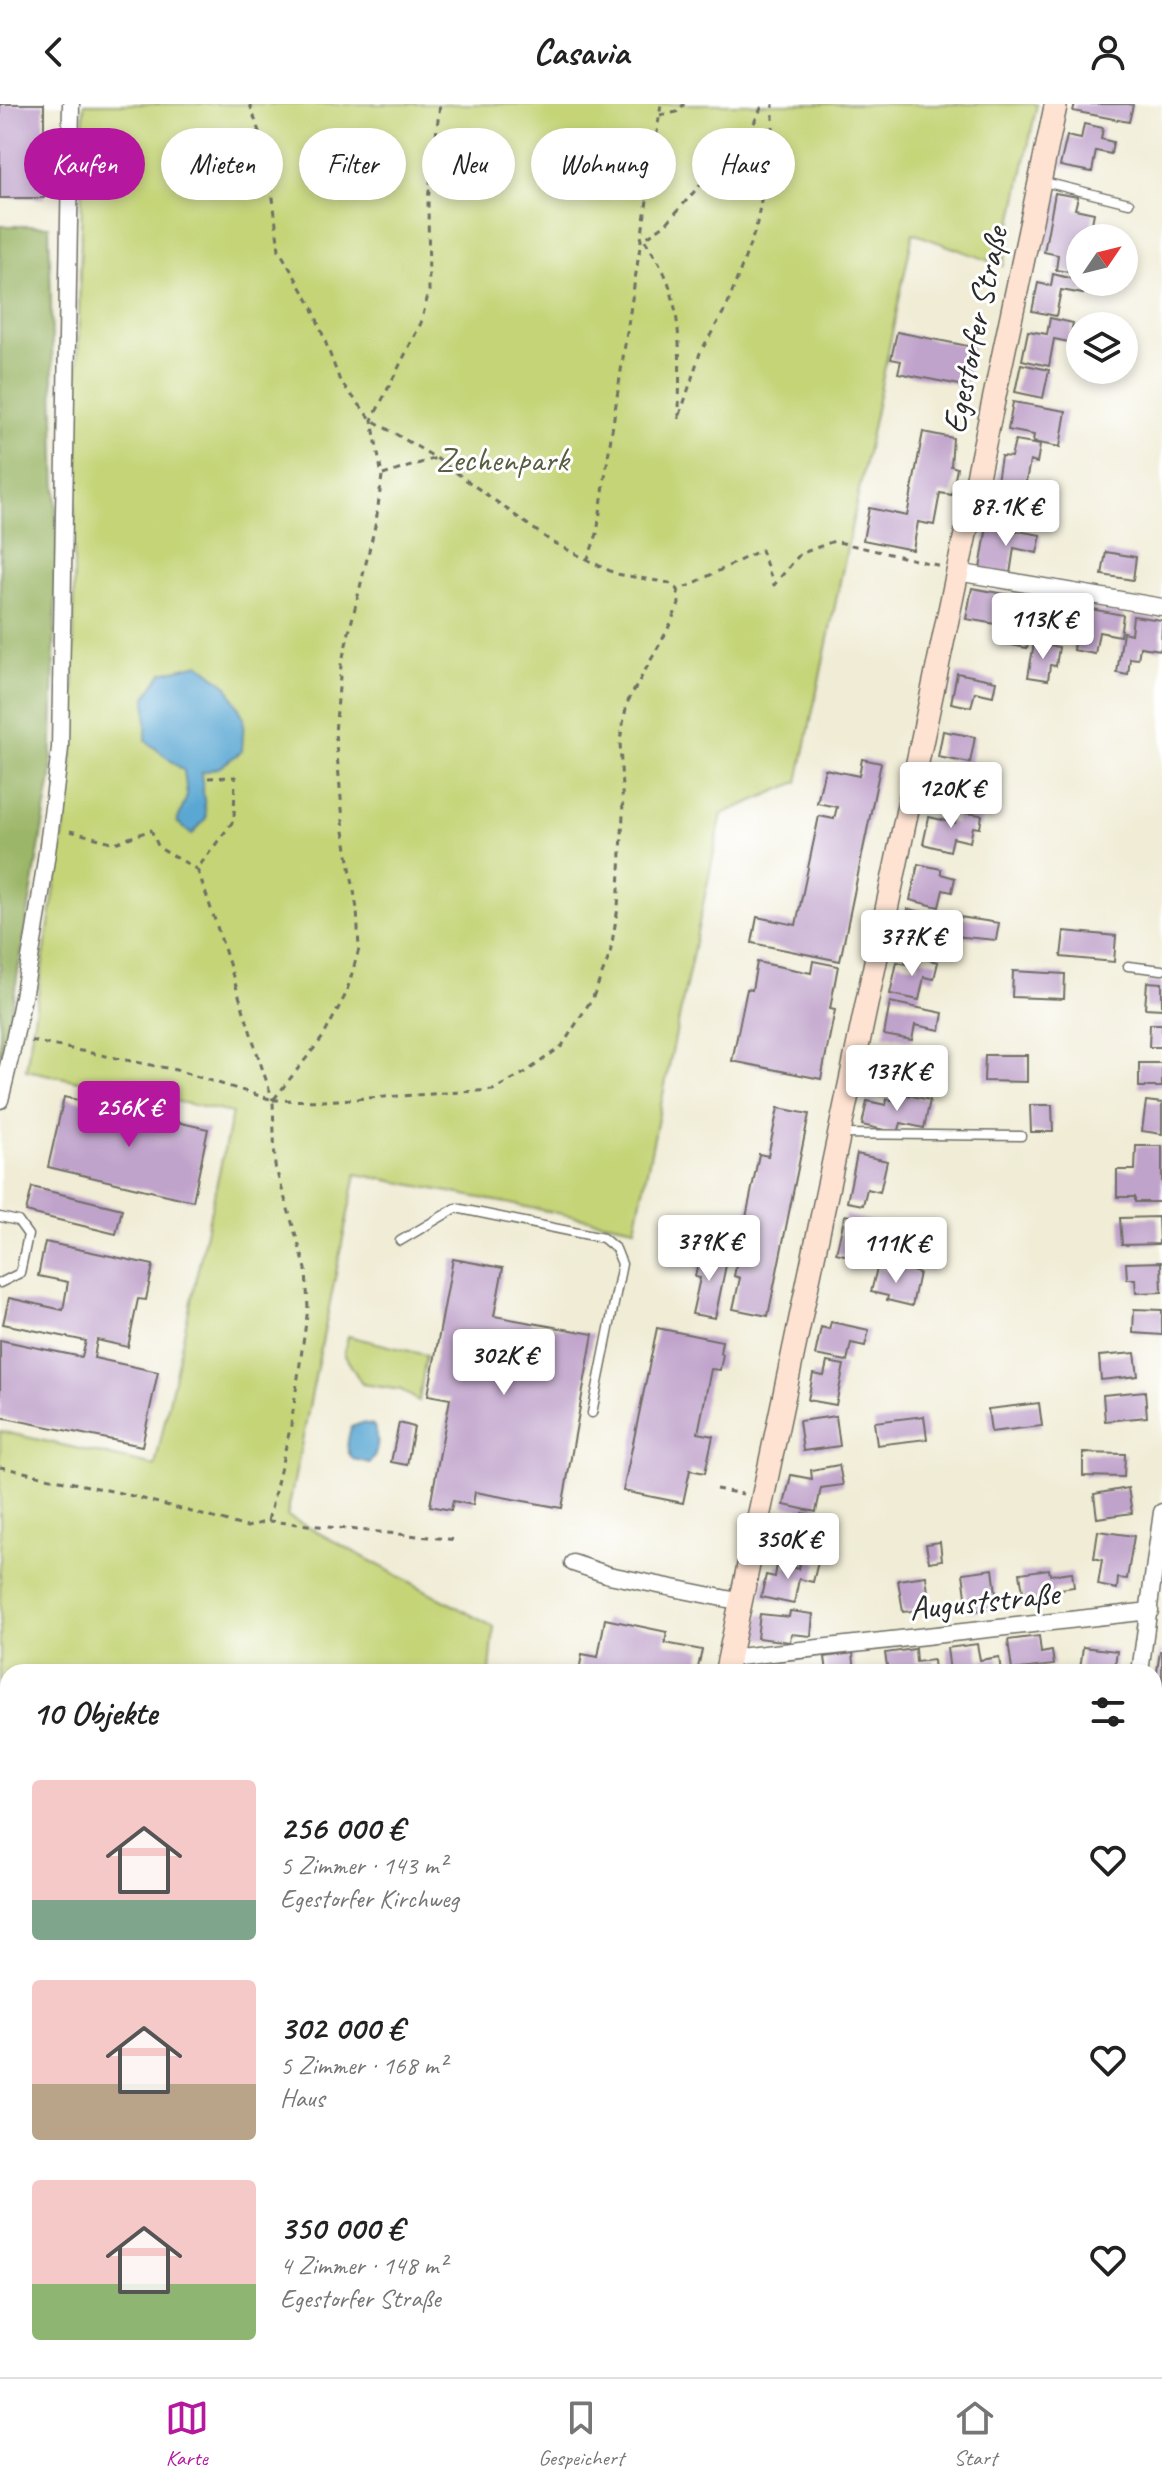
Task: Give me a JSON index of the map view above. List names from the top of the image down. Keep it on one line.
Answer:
{"streets":{"main road":["Egestorfer Straße"],"street":["Auguststraße"]},"parks":["Zechenpark"],"north":"top right","page":{"header":"Casavia","chip":["Kaufen","Mieten","Filter","Neu","Wohnung","Haus"],"price":["87.1K €","113K €","120K €","377K €","137K €","256K €","379K €","111K €","302K €","350K €"],"heading":"10 Objekte","list":[{"name":"256 000 €","note":"5 Zimmer · 143 m² · Egestorfer Kirchweg"},{"name":"302 000 €","note":"5 Zimmer · 168 m² · Haus"},{"name":"350 000 €","note":"4 Zimmer · 148 m² · Egestorfer Straße"}],"tabs":["Karte","Gespeichert","Start"]}}
